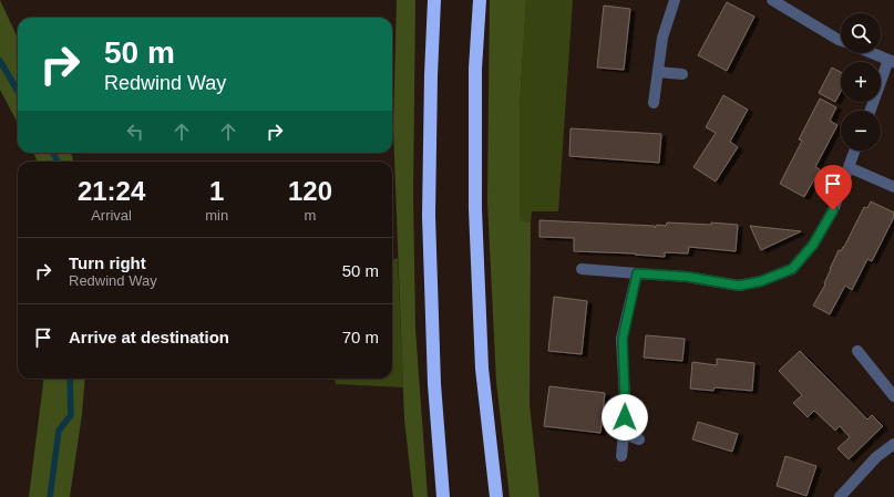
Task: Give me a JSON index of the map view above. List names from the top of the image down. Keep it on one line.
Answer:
{"page":{"map_buttons":["+","−"],"turn":["50 m","Redwind Way"],"eta":["21:24","Arrival","1","min","120","m"],"list":[{"name":"Turn right","note":"Redwind Way","value":"50 m"},{"name":"Arrive at destination","value":"70 m"}]}}
